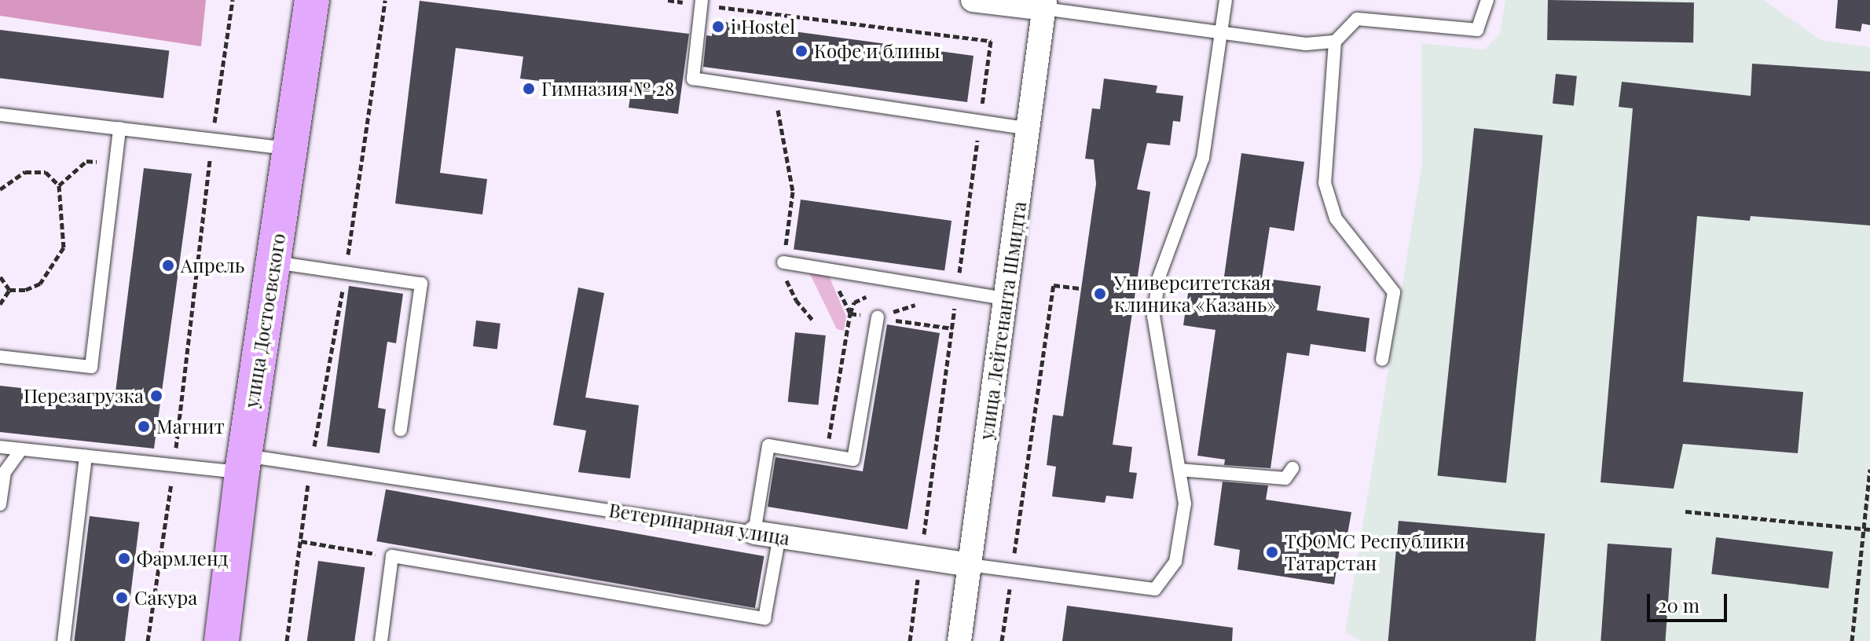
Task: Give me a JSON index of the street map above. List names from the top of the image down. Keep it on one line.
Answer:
{"streets":{"main road":["улица Достоевского"],"street":["улица Лейтенанта Шмидта","Ветеринарная улица"]},"crossings":[["улица Достоевского","Ветеринарная улица"],["улица Лейтенанта Шмидта","Ветеринарная улица"]],"places":["i Hostel","Кофе и блины","Гимназия № 28","Апрель","Университетская клиника «Казань»","Перезагрузка","Магнит","ТФОМС Республики Татарстан","Фармленд","Сакура"],"scale_bar":"20 m"}
